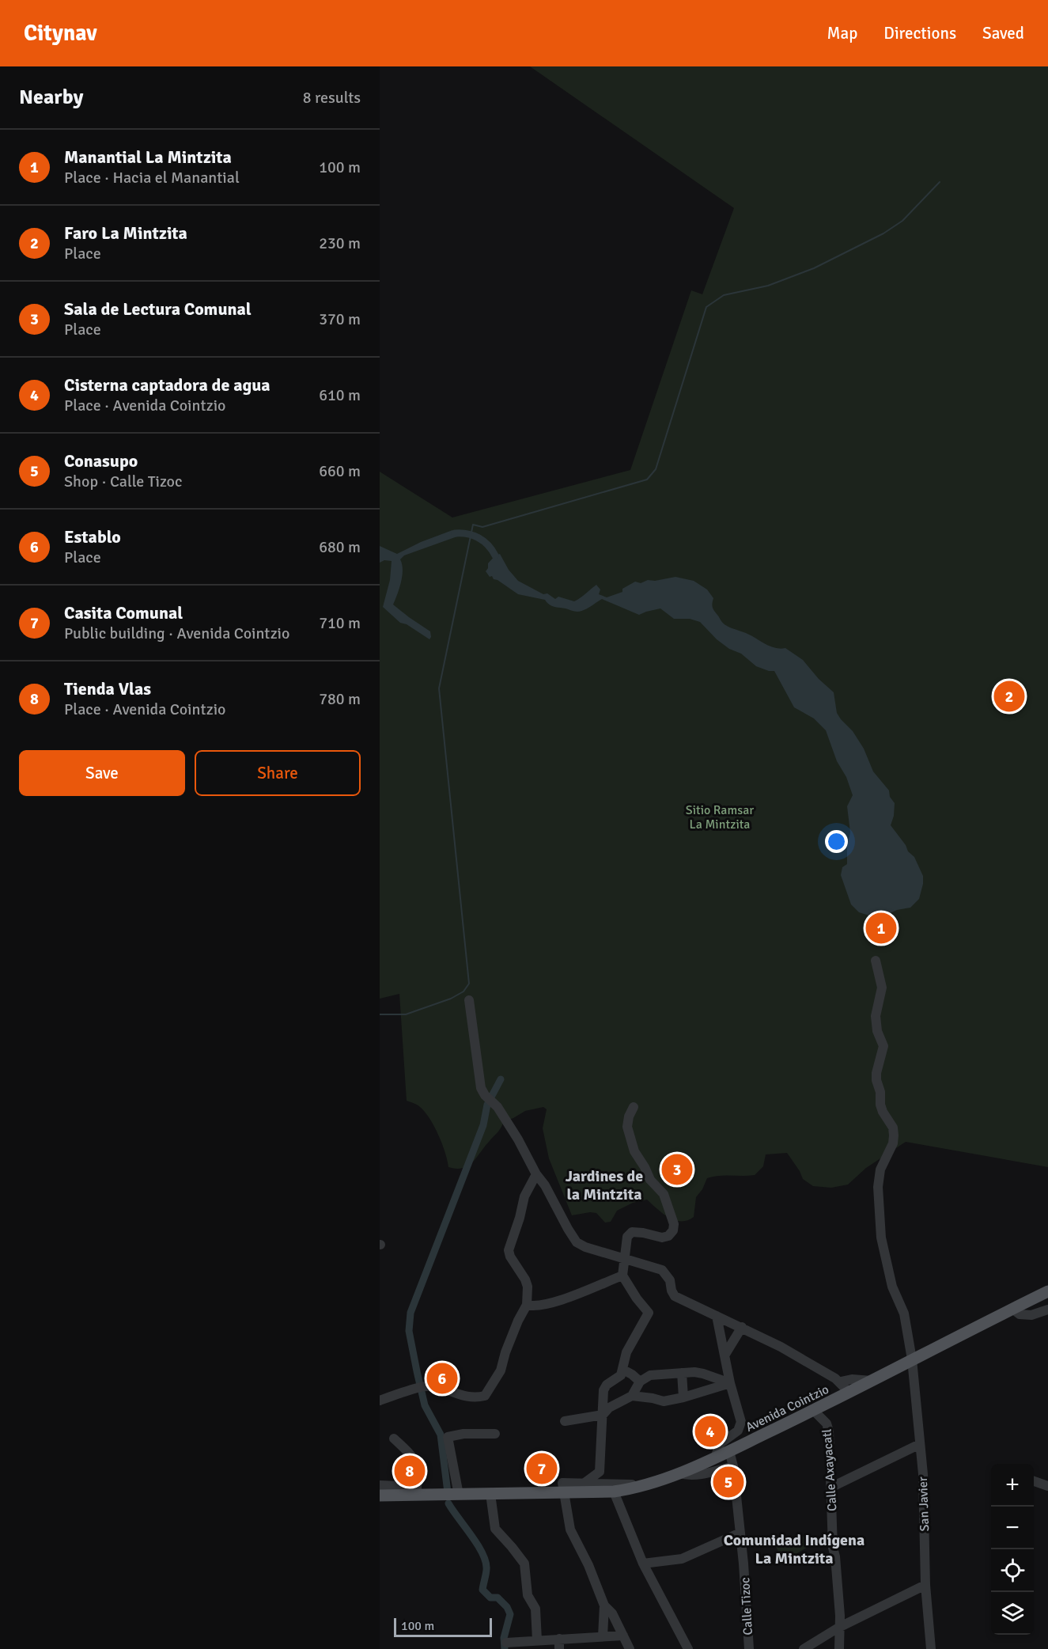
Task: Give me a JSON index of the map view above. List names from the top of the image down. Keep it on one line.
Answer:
{"streets":{"main road":["Avenida Cointzio"],"street":["Calle Axayacatl","San Javier","Calle Tizoc"]},"crossings":[["Avenida Cointzio","Calle Axayacatl"],["Avenida Cointzio","San Javier"],["Avenida Cointzio","Calle Tizoc"]],"districts":["Jardines de la Mintzita","Comunidad Indígena La Mintzita"],"parks":["Sitio Ramsar La Mintzita"],"scale_bar":"100 m","page":{"header":"Citynav","nav":["Map","Directions","Saved"],"heading":["Nearby","8 results"],"list":[{"mark":"1","name":"Manantial La Mintzita","note":"Place · Hacia el Manantial","value":"100 m"},{"mark":"2","name":"Faro La Mintzita","note":"Place","value":"230 m"},{"mark":"3","name":"Sala de Lectura Comunal","note":"Place","value":"370 m"},{"mark":"4","name":"Cisterna captadora de agua","note":"Place · Avenida Cointzio","value":"610 m"},{"mark":"5","name":"Conasupo","note":"Shop · Calle Tizoc","value":"660 m"},{"mark":"6","name":"Establo","note":"Place","value":"680 m"},{"mark":"7","name":"Casita Comunal","note":"Public building · Avenida Cointzio","value":"710 m"},{"mark":"8","name":"Tienda Vlas","note":"Place · Avenida Cointzio","value":"780 m"}],"pins":["2","1","3","6","4","7","8","5"],"buttons":["Save","Share"],"map_buttons":["+","−"],"scale":"100 m"}}
